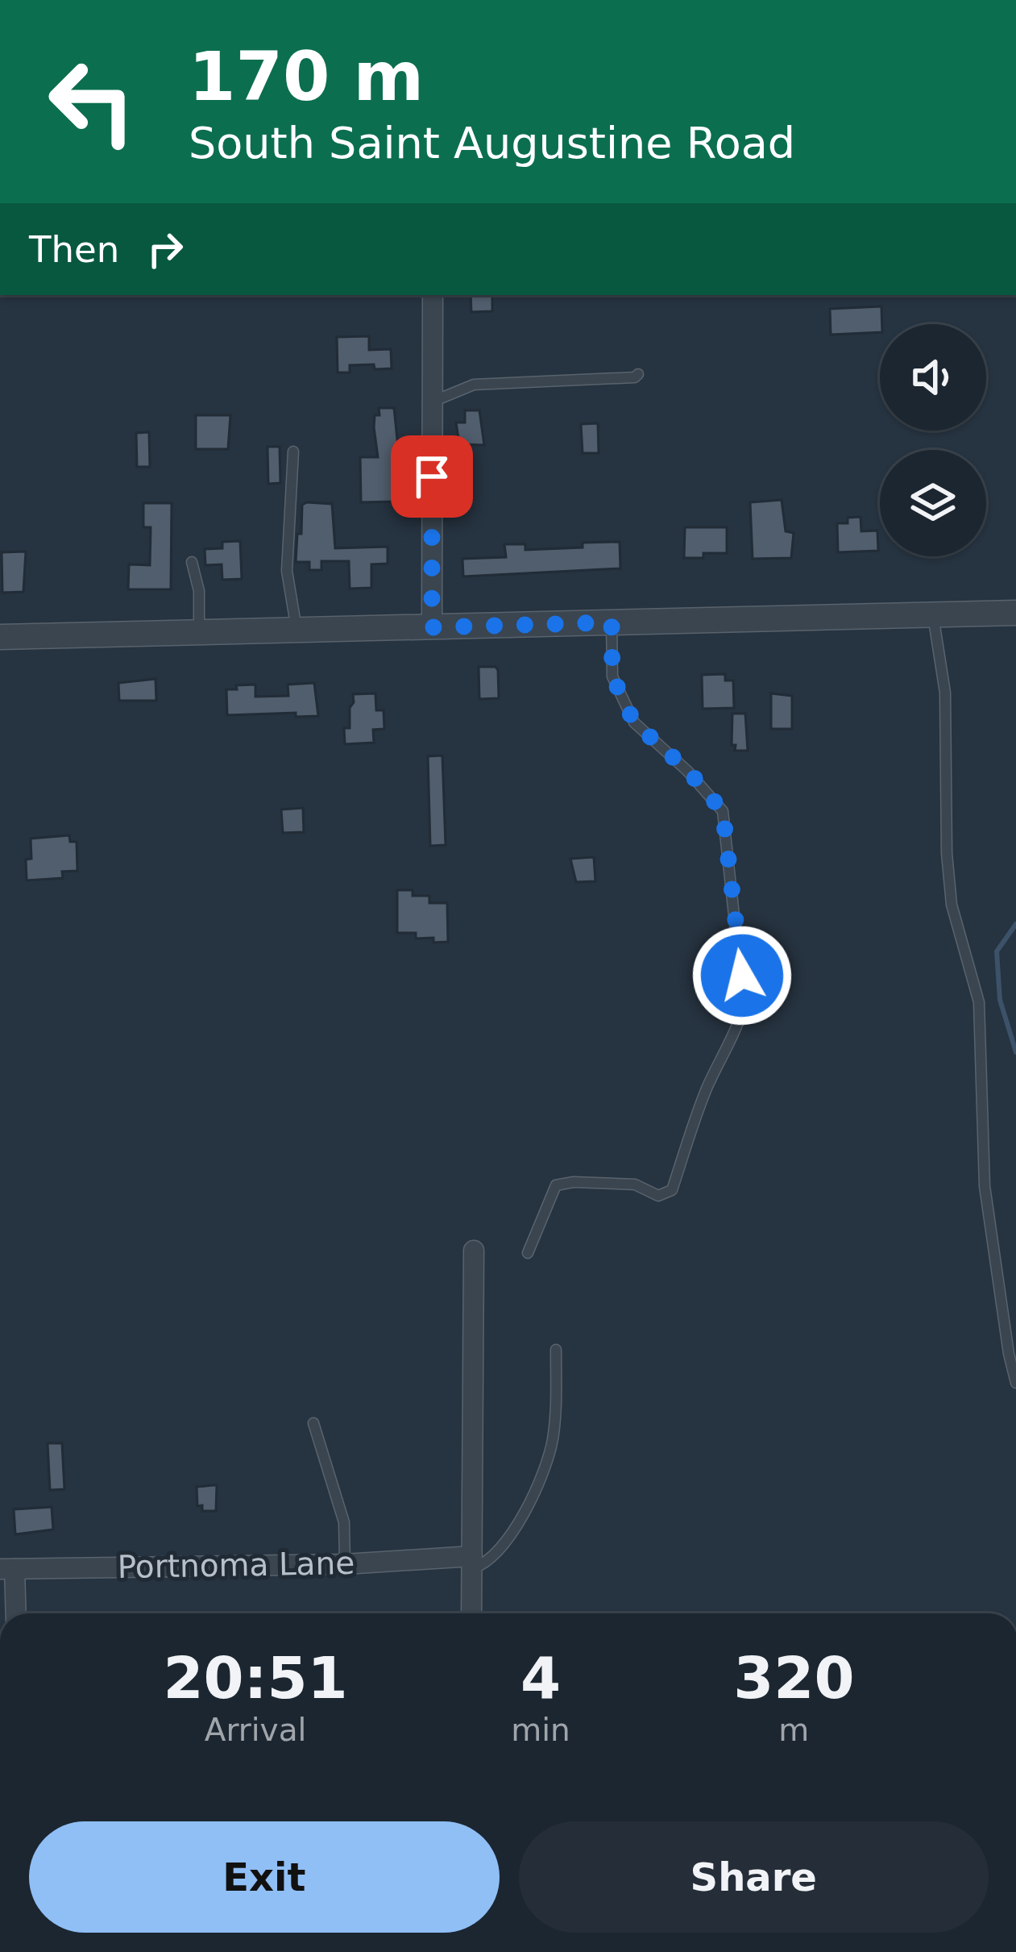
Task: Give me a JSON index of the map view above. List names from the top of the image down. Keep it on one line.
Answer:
{"streets":{"street":["Portnoma Lane"]},"page":{"turn":["170 m","South Saint Augustine Road"],"then":"Then","eta":["20:51","Arrival","4","min","320","m"],"buttons":["Exit","Share"]}}
